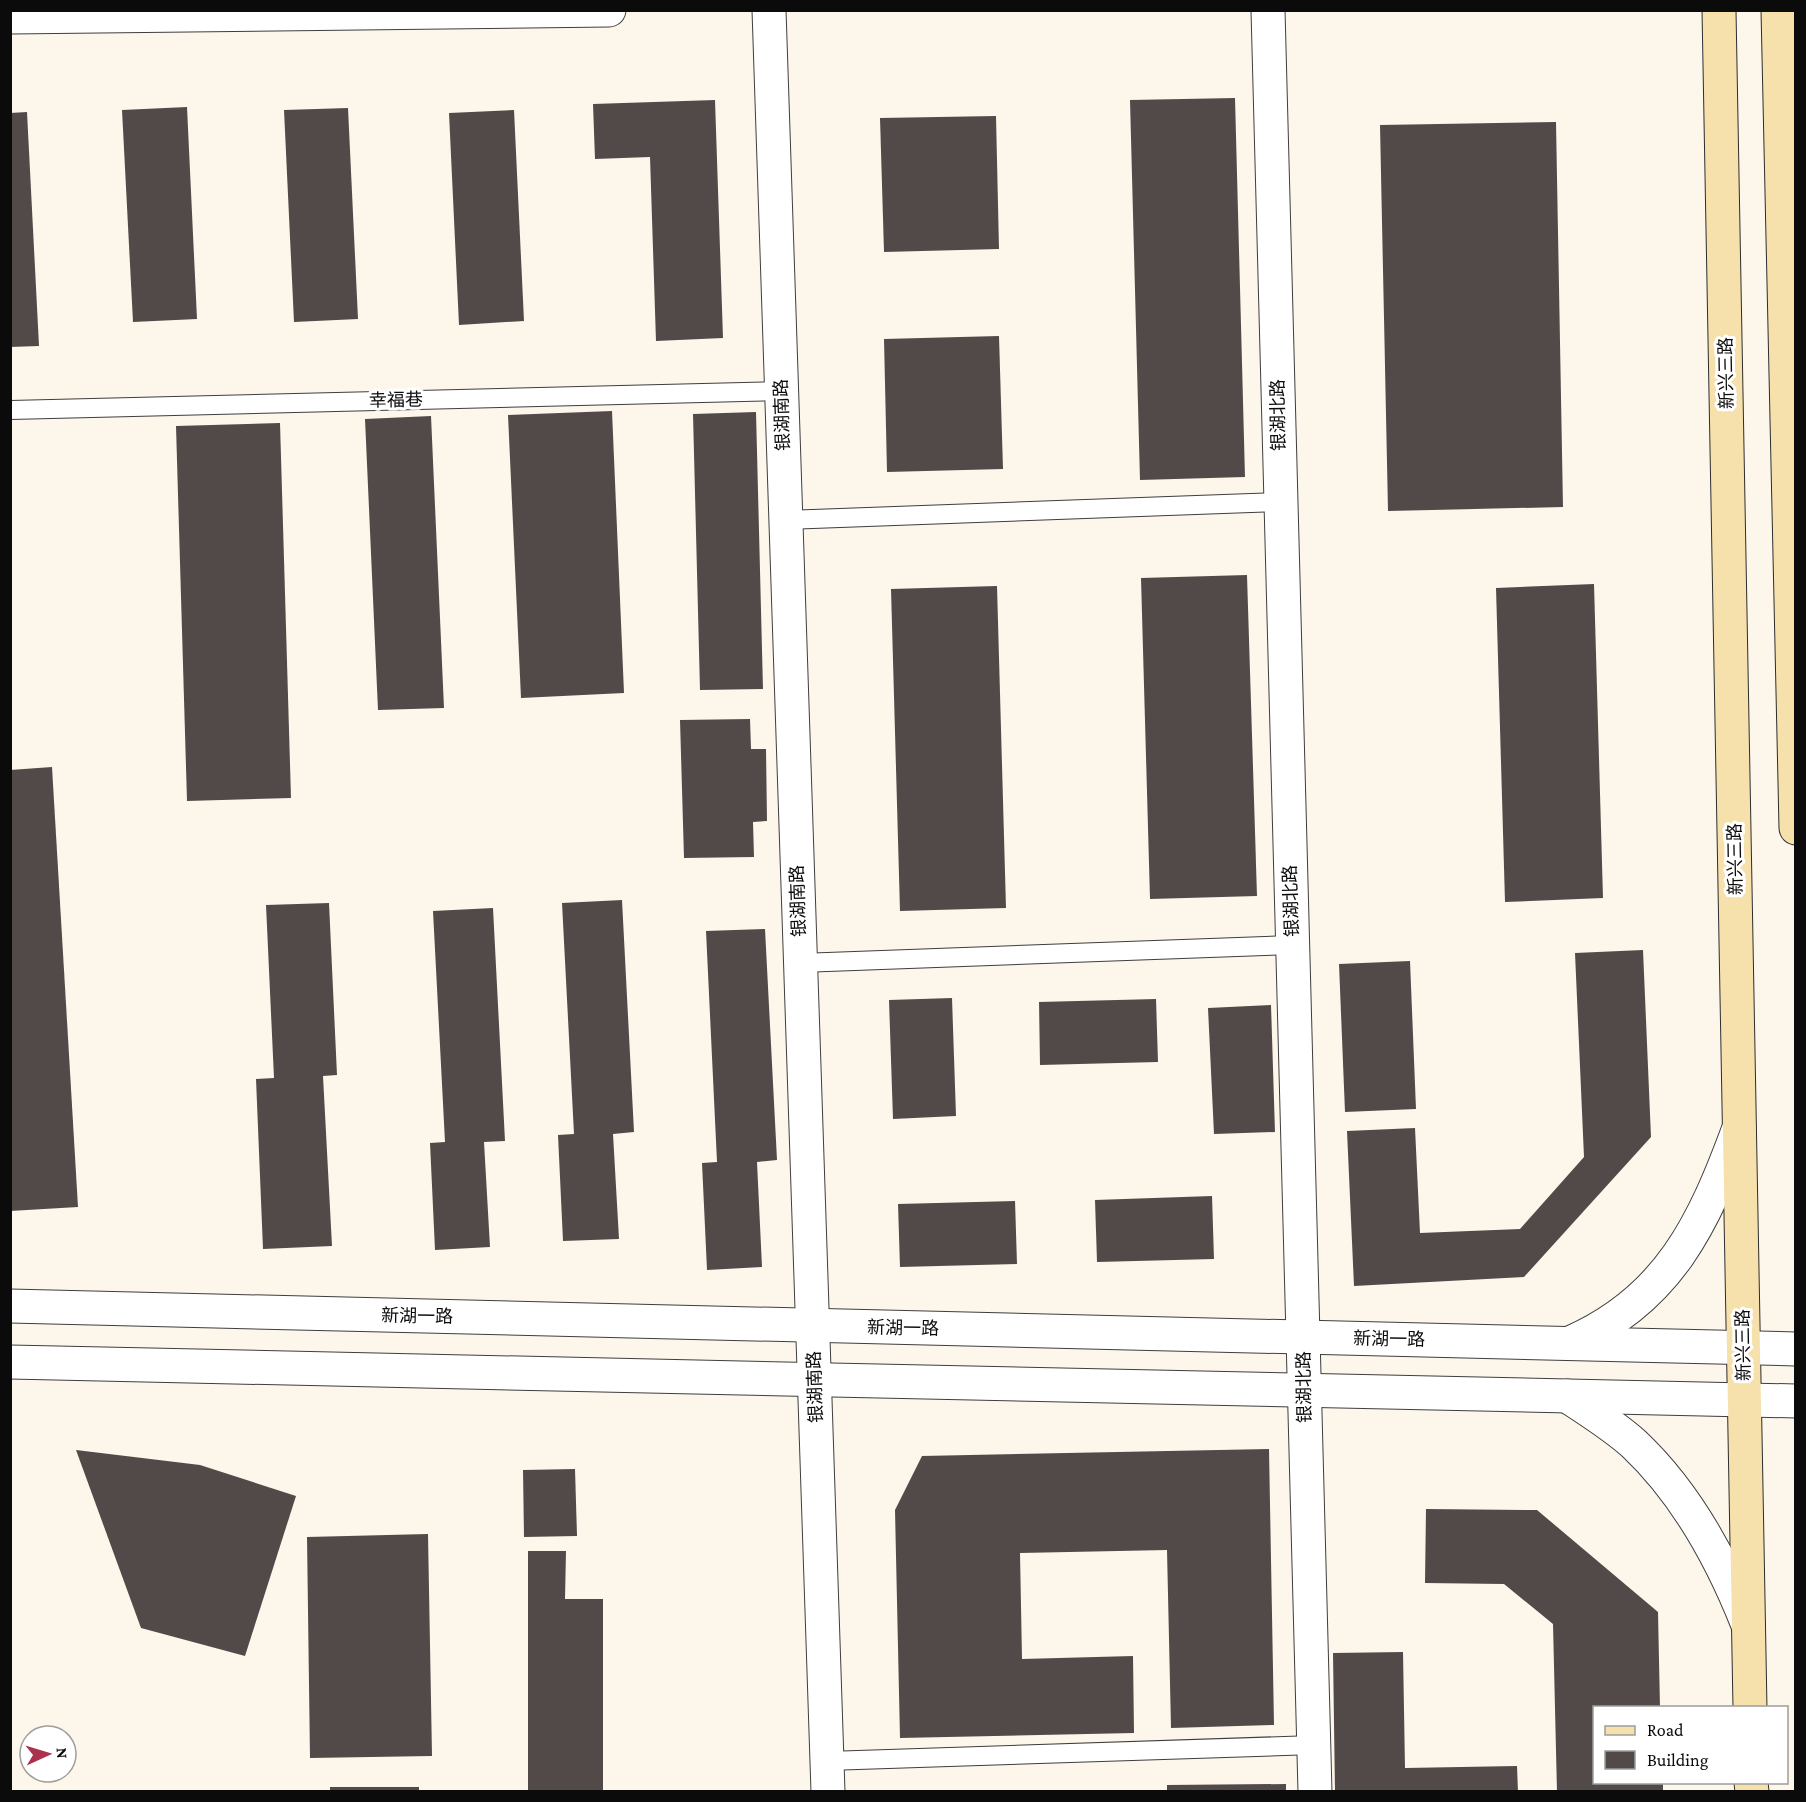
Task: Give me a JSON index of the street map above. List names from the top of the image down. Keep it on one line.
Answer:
{"streets":{"main road":["新兴三路"],"street":["银湖南路","银湖北路","新湖一路"],"lane":["幸福巷"]},"crossings":[["新兴三路","新湖一路"],["幸福巷","银湖南路"],["银湖南路","新湖一路"],["银湖北路","新湖一路"]],"legend":["Road","Building"],"north":"right"}
